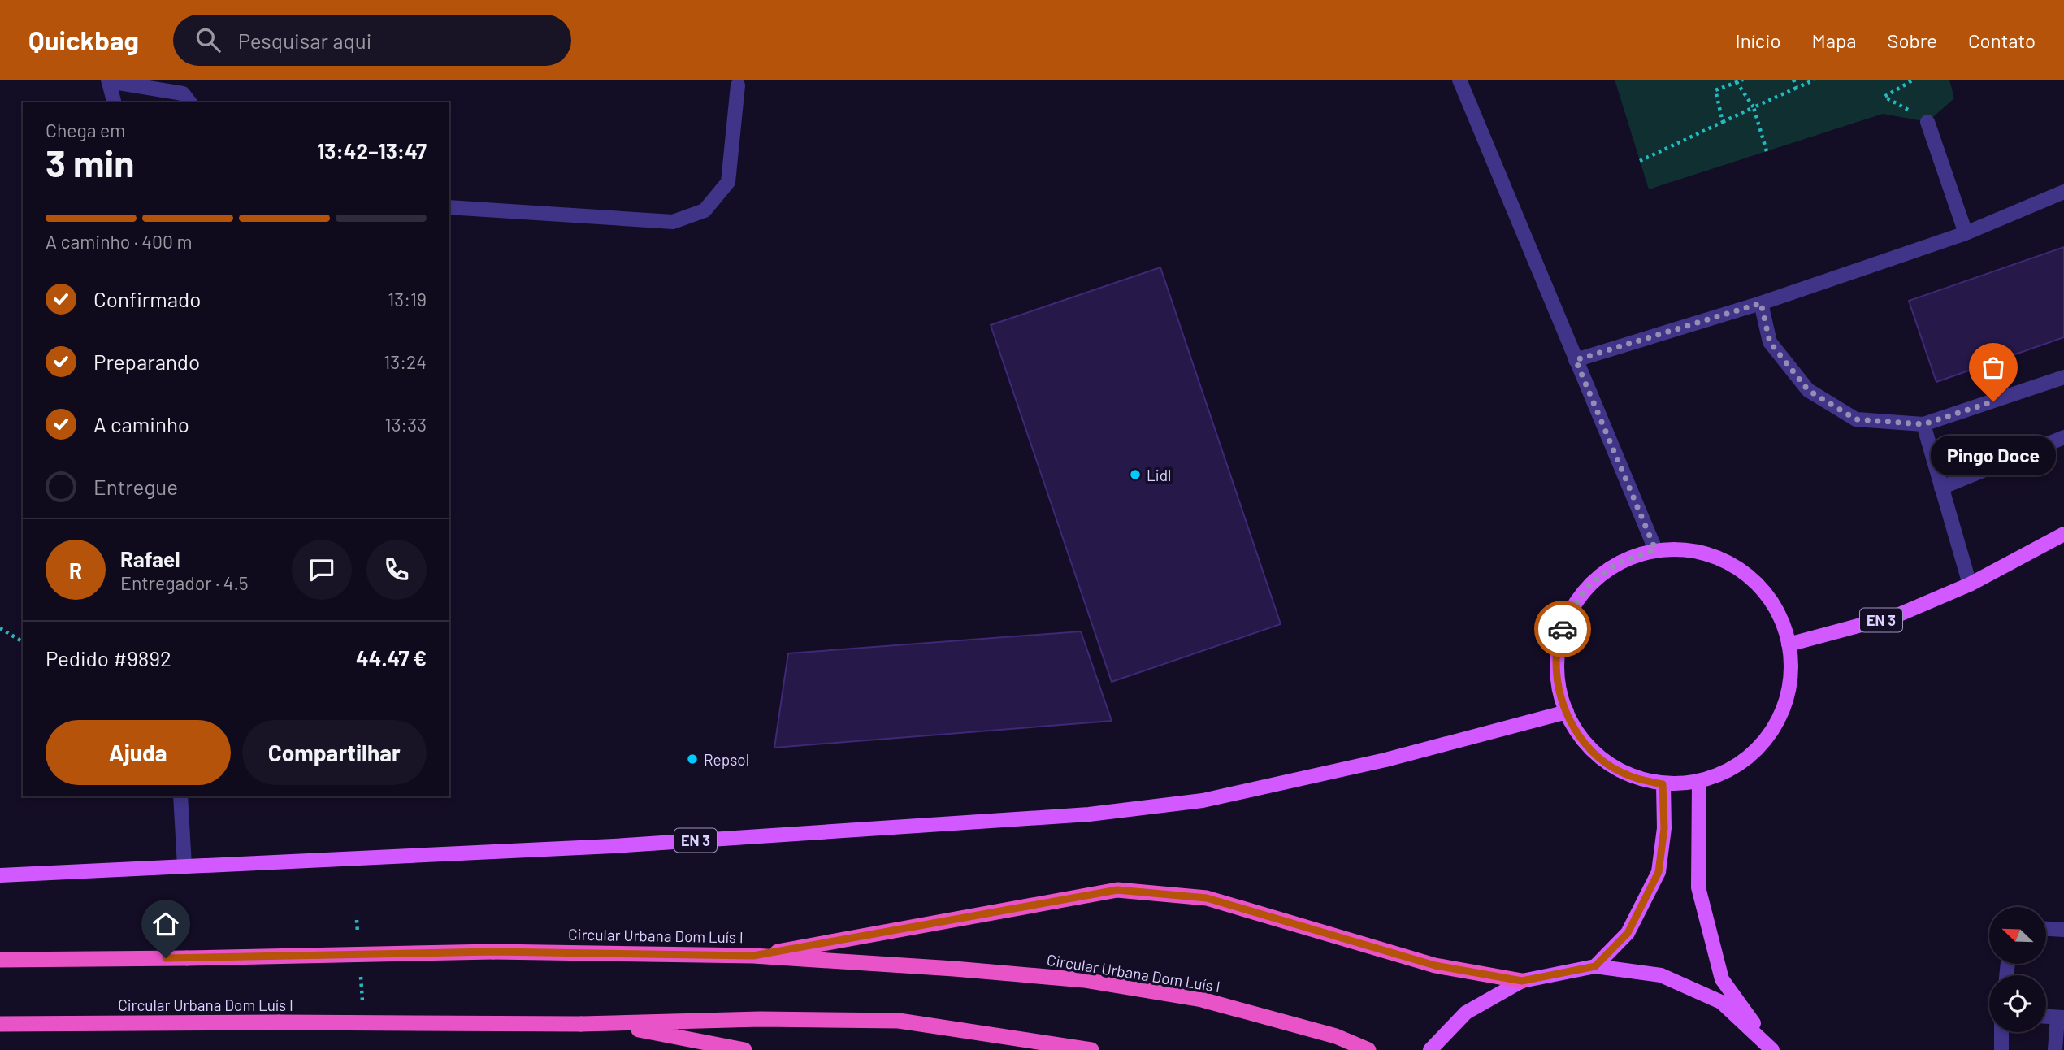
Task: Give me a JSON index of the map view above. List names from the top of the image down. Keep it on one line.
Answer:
{"streets":{"highway":["Circular Urbana Dom Luís I"],"main road":["EN 3"]},"places":["Pingo Doce","Lidl","Repsol"],"north":"top left","page":{"header":"Quickbag","search":"Pesquisar aqui","nav":["Início","Mapa","Sobre","Contato"],"heading":["3 min","Chega em","13:42–13:47"],"panel":["Rafael","Entregador · 4.5","Pedido #9892","44.47 €"],"bar":"A caminho · 400 m","list":[["Confirmado","13:19"],["Preparando","13:24"],["A caminho","13:33"],"Entregue"],"bubble":"Pingo Doce","round":"R","buttons":["Ajuda","Compartilhar"]}}
